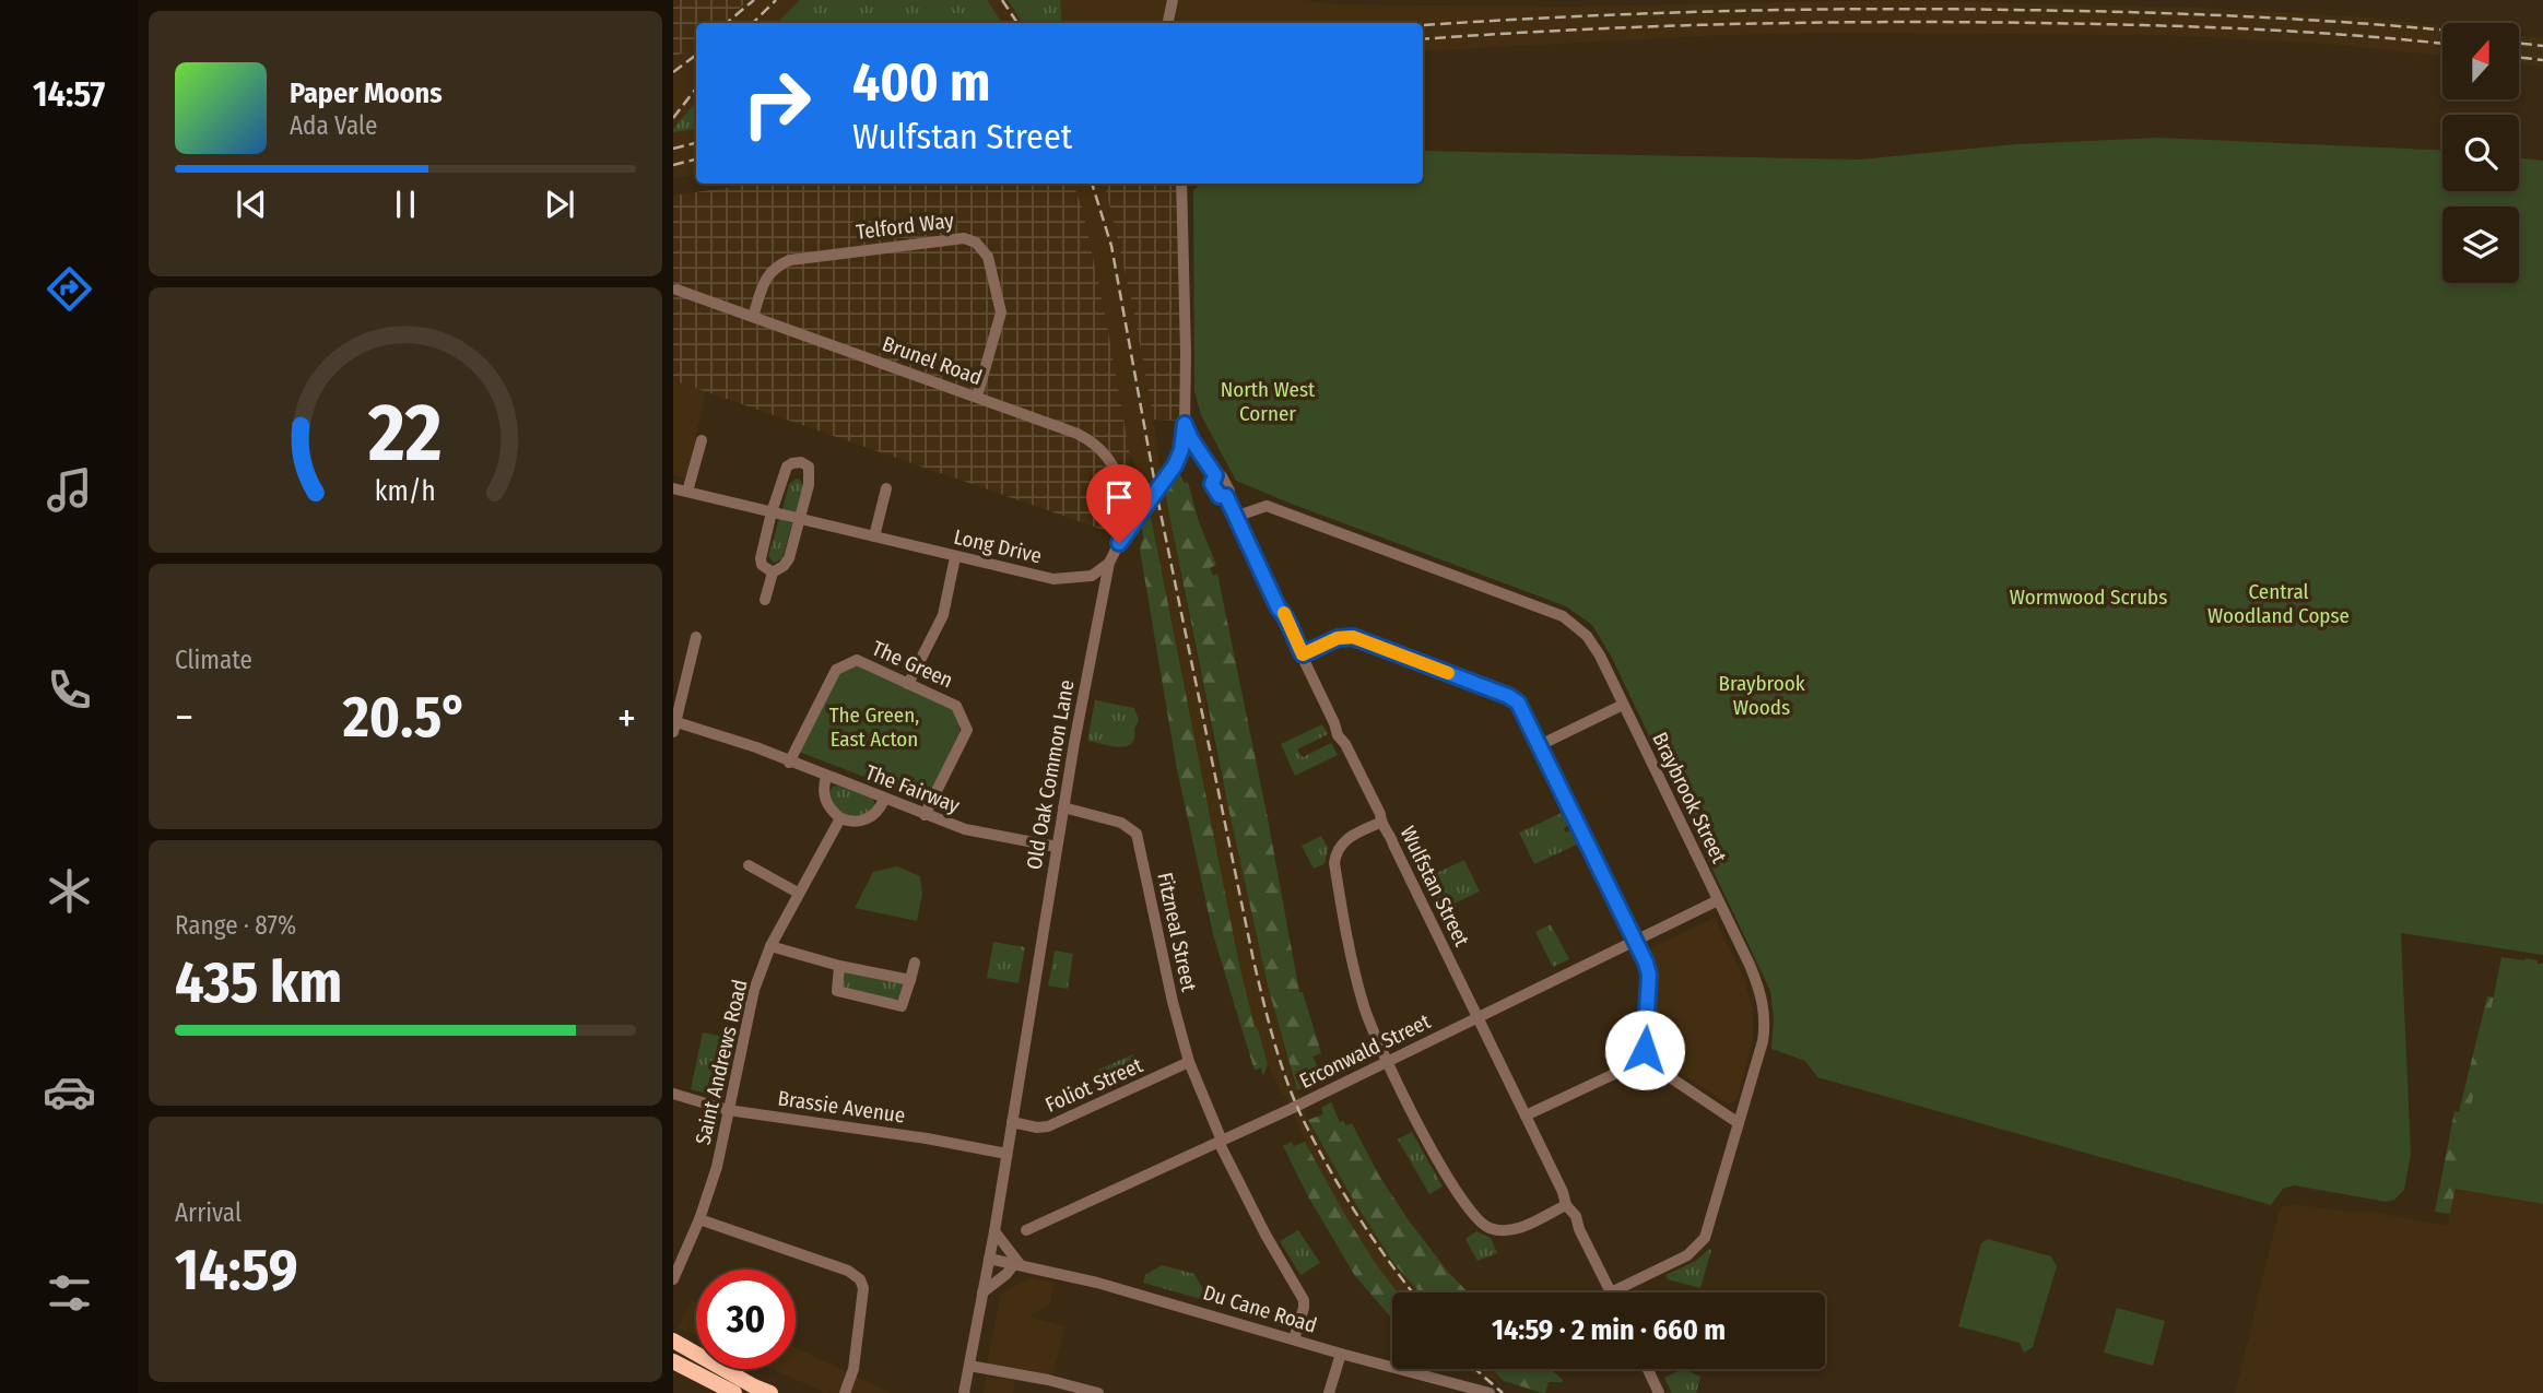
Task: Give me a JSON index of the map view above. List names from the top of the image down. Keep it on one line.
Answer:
{"streets":{"street":["Telford Way","Brunel Road","Long Drive","The Green","Old Oak Common Lane","The Fairway","Braybrook Street","Wulfstan Street","Fitzneal Street","Erconwald Street","Saint Andrews Road","Foliot Street","Brassie Avenue","Du Cane Road"]},"crossings":[["Telford Way","Brunel Road"],["Brunel Road","Old Oak Common Lane"],["Long Drive","Old Oak Common Lane"],["The Green","The Fairway"],["Old Oak Common Lane","The Fairway"],["Old Oak Common Lane","Wulfstan Street"],["Old Oak Common Lane","Fitzneal Street"],["Old Oak Common Lane","Foliot Street"],["Old Oak Common Lane","Brassie Avenue"],["Old Oak Common Lane","Du Cane Road"],["Braybrook Street","Wulfstan Street"],["Braybrook Street","Erconwald Street"],["Wulfstan Street","Erconwald Street"],["Fitzneal Street","Erconwald Street"],["Fitzneal Street","Foliot Street"],["Saint Andrews Road","Brassie Avenue"]],"parks":["North West Corner","Central Woodland Copse","Wormwood Scrubs","Braybrook Woods","The Green, East Acton"],"north":"top","page":{"tabs":"14:57","turn":["400 m","Wulfstan Street"],"song":["Paper Moons","Ada Vale"],"tile":["Climate",["Range · 87%","435 km"],["Arrival","14:59"]],"heat":["−","20.5°","+"],"limit":"30","trip":"14:59 · 2 min · 660 m","gauge":["22","km/h"]}}
